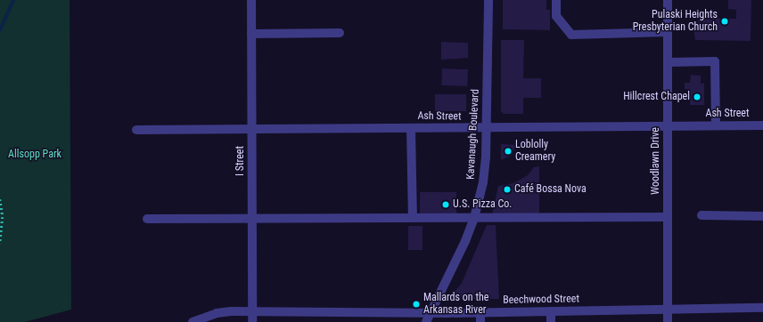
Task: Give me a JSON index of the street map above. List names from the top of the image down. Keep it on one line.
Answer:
{"streets":{"street":["Ash Street","Kavanaugh Boulevard","I Street","Woodlawn Drive","Beechwood Street"]},"crossings":[["Ash Street","Kavanaugh Boulevard"],["Ash Street","I Street"],["Ash Street","Woodlawn Drive"],["Kavanaugh Boulevard","Beechwood Street"],["I Street","Beechwood Street"],["Woodlawn Drive","Beechwood Street"]],"parks":["Allsopp Park"],"places":["Pulaski Heights Presbyterian Church","Hillcrest Chapel","Loblolly Creamery","Café Bossa Nova","U.S. Pizza Co.","Mallards on the Arkansas River"]}
